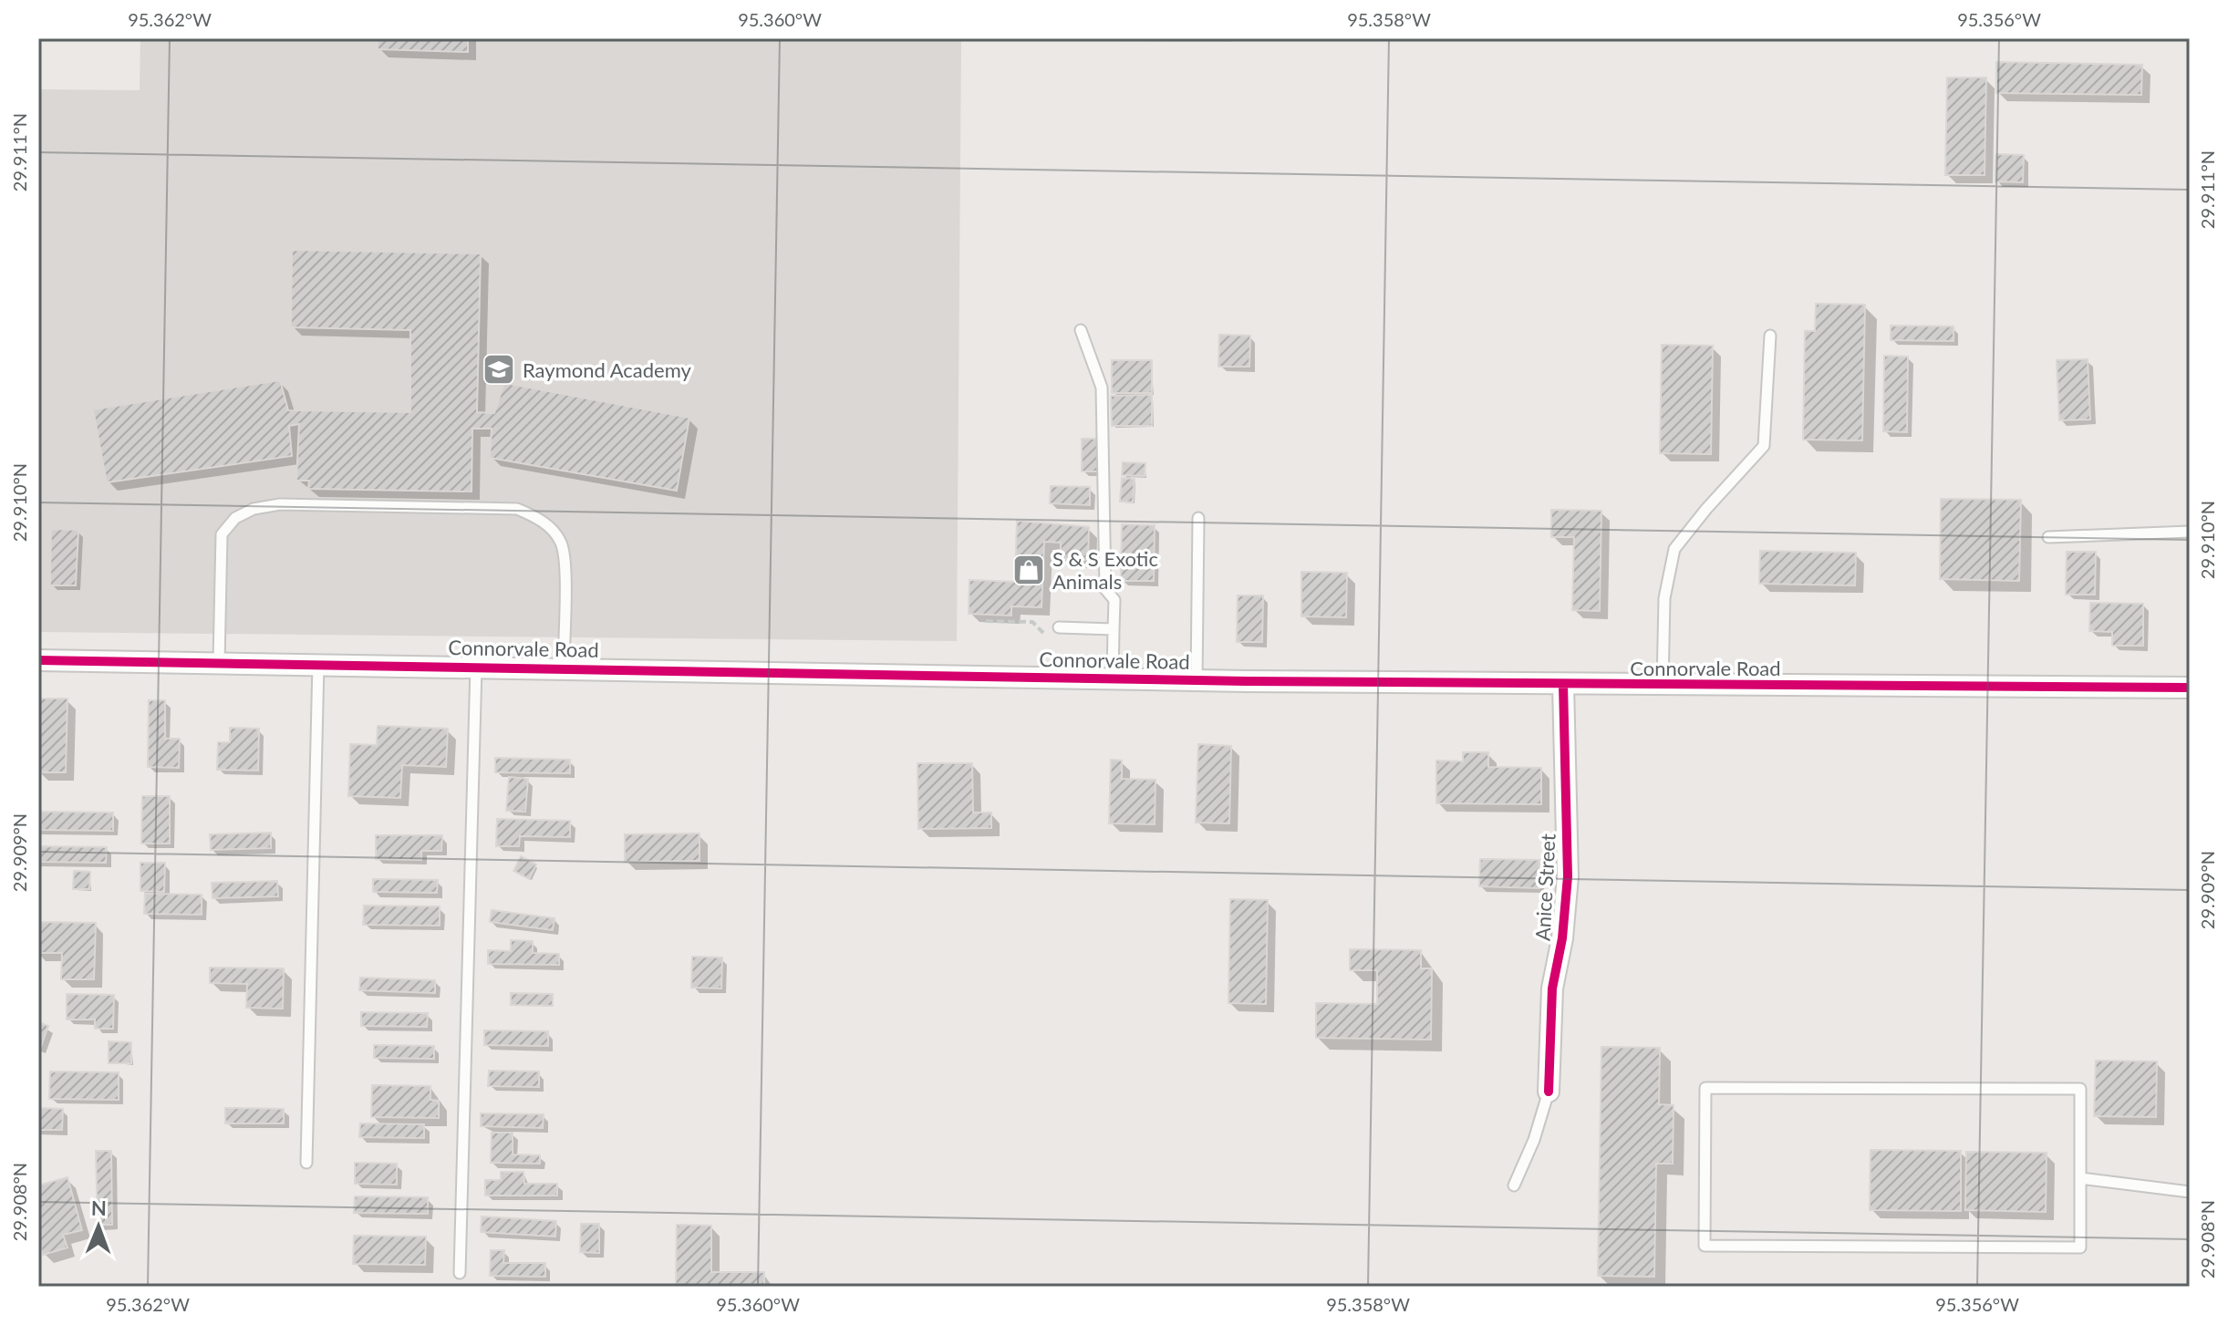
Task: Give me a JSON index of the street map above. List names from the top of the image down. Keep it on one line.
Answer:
{"streets":{"street":["Connorvale Road","Anice Street"]},"crossings":[["Connorvale Road","Anice Street"]],"places":{"school or university":["Raymond Academy"],"shop":["S & S Exotic Animals"]},"north":"top","coordinates":["95.362°W","95.360°W","95.358°W","95.356°W","29.911°N","29.910°N","29.909°N","29.908°N"]}
